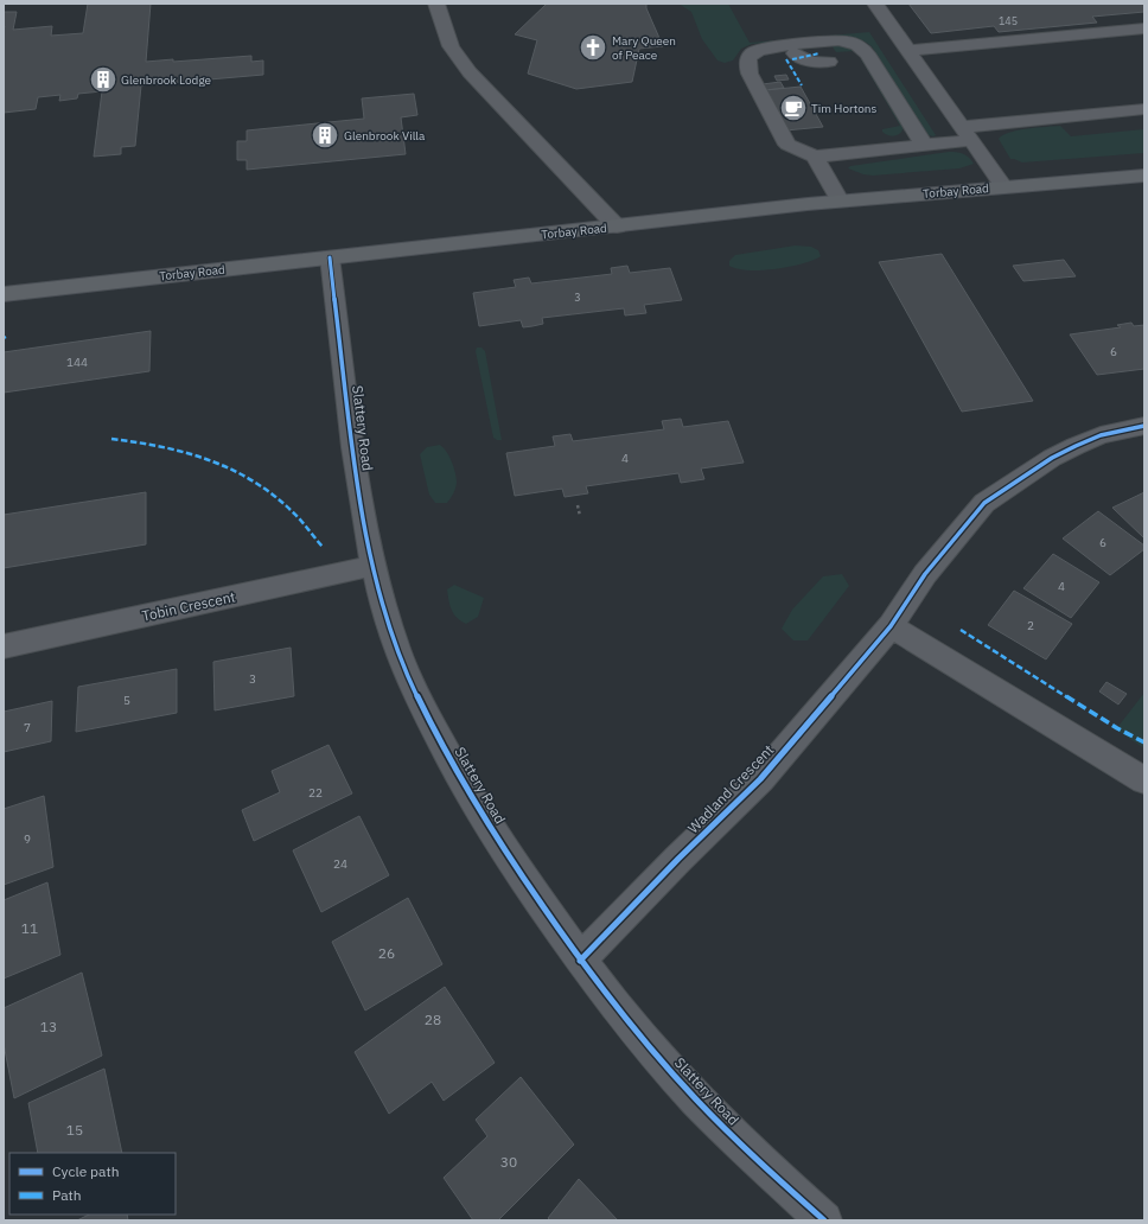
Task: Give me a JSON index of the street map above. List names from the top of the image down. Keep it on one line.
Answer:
{"streets":{"main road":["Torbay Road"],"street":["Slattery Road","Tobin Crescent","Wadland Crescent"]},"crossings":[["Torbay Road","Slattery Road"],["Slattery Road","Tobin Crescent"],["Slattery Road","Wadland Crescent"]],"places":{"church":["Mary Queen of Peace"],"building":["Glenbrook Lodge","Glenbrook Villa"],"cafe":["Tim Hortons"]},"house_numbers":["145","3","6","144","4","6","4","2","3","5","7","22","9","24","11","26","28","13","15","30"],"legend":["Cycle path","Path"]}
